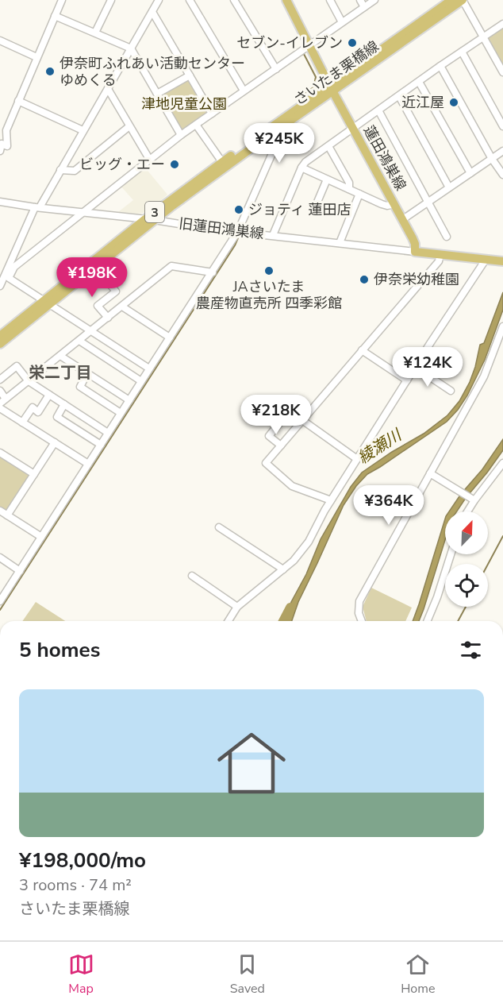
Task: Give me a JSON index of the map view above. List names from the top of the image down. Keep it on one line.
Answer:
{"streets":{"main road":["さいたま栗橋線","蓮田鴻巣線","3"],"street":["旧蓮田鴻巣線"]},"crossings":[["さいたま栗橋線","蓮田鴻巣線"],["さいたま栗橋線","旧蓮田鴻巣線"],["蓮田鴻巣線","旧蓮田鴻巣線"]],"districts":["栄二丁目"],"water":["綾瀬川"],"parks":["津地児童公園"],"places":["セブン-イレブン","伊奈町ふれあい活動センター ゆめくる","近江屋","ビッグ・エー","ジョティ 蓮田店","JAさいたま 農産物直売所 四季彩館","伊奈栄幼稚園"],"north":"top right","page":{"price":["¥245K","¥198K","¥124K","¥218K","¥364K"],"heading":"5 homes","list":[{"name":"¥198,000/mo","note":"3 rooms · 74 m² · さいたま栗橋線"}],"tabs":["Map","Saved","Home"]}}
